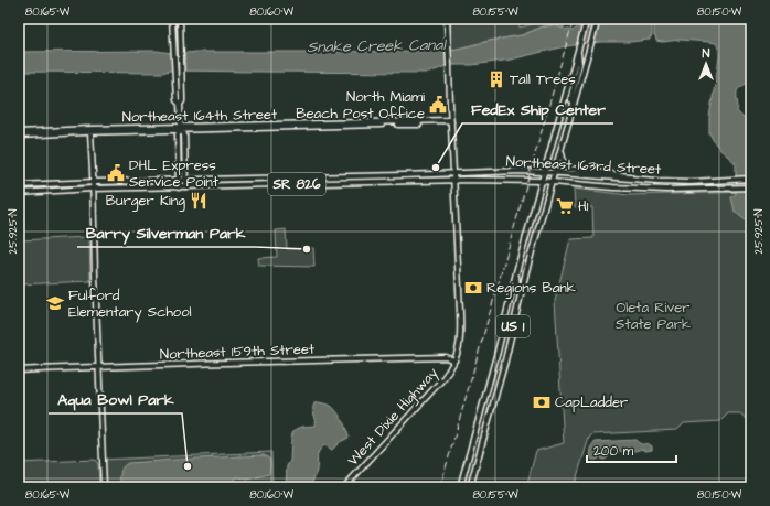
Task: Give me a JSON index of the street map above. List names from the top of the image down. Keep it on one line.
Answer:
{"streets":{"main road":["Northeast 164th Street","Northeast 163rd Street","SR 826","US 1","Northeast 159th Street","West Dixie Highway"]},"crossings":[["Northeast 164th Street","West Dixie Highway"],["Northeast 163rd Street","US 1"],["Northeast 163rd Street","West Dixie Highway"],["Northeast 159th Street","West Dixie Highway"]],"water":["Snake Creek Canal"],"parks":["Oleta River State Park"],"places":{"building":["Tall Trees"],"public building":["North Miami Beach Post Office","DHL Express Service Point"],"other":["FedEx Ship Center","Barry Silverman Park","Aqua Bowl Park"],"restaurant":["Burger King"],"supermarket":["H1"],"bank":["Regions Bank","CapLadder"],"school or university":["Fulford Elementary School"]},"scale_bar":"200 m","north":"top","coordinates":["80.165°W","80.160°W","80.155°W","80.150°W","25.925°N"]}
